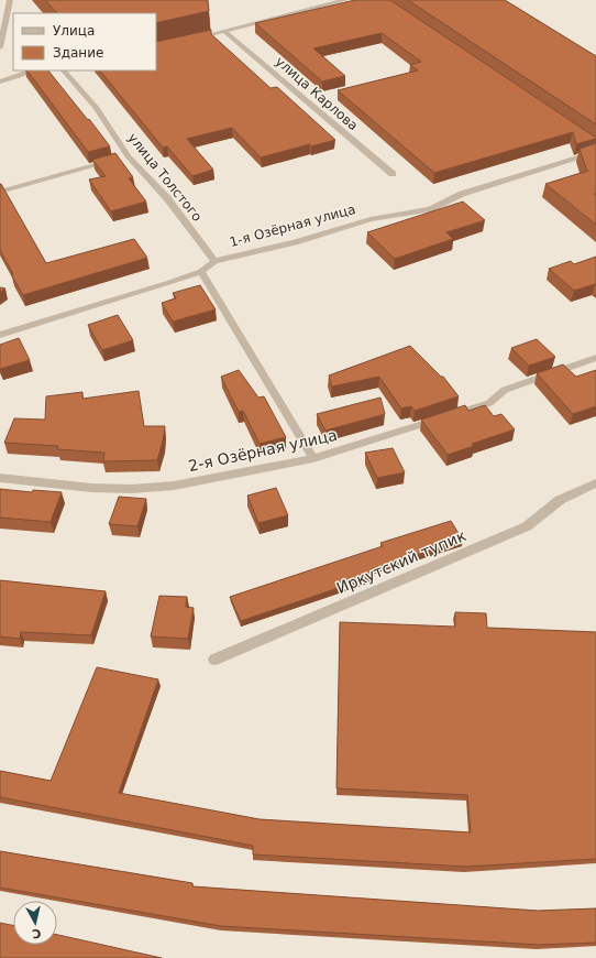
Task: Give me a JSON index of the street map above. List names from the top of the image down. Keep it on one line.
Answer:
{"streets":{"street":["улица Карлова","улица Толстого","1-я Озёрная улица","2-я Озёрная улица","Иркутский тупик"]},"crossings":[["улица Толстого","1-я Озёрная улица"]],"legend":["Улица","Здание"],"north":"bottom"}
